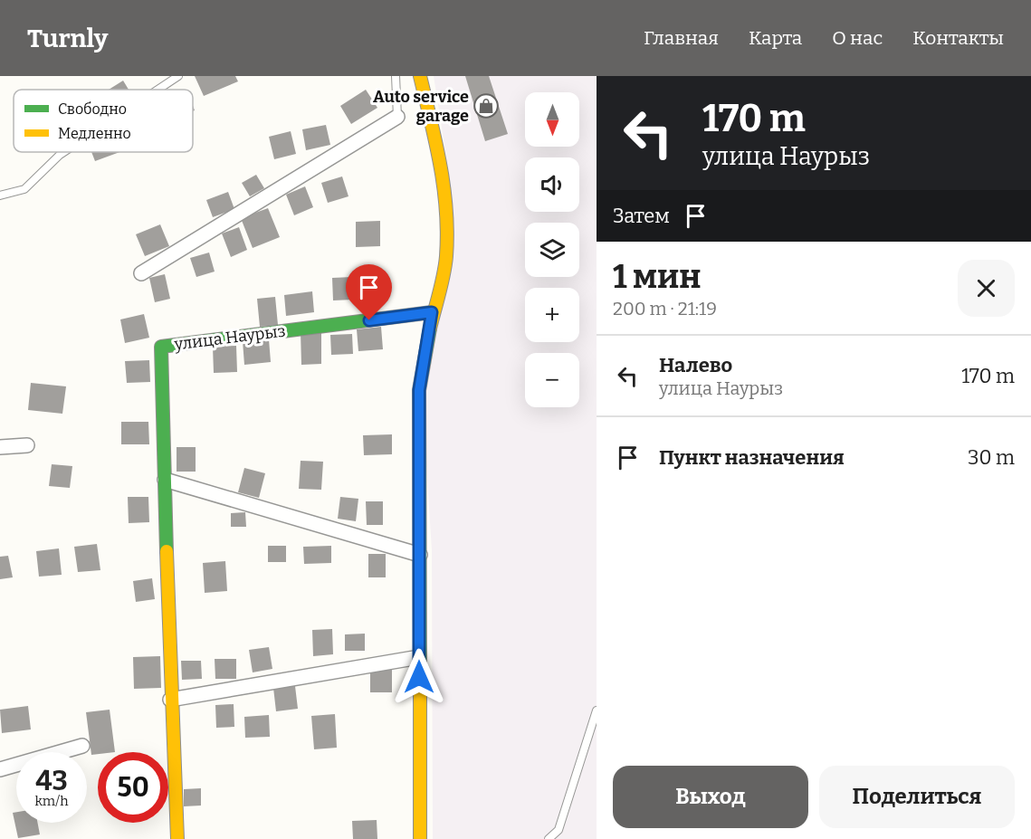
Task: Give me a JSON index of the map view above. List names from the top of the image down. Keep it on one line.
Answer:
{"streets":{"main road":["улица Наурыз"]},"places":{"shop":["Auto service garage"]},"legend":["Свободно","Медленно"],"north":"bottom","page":{"header":"Turnly","nav":["Главная","Карта","О нас","Контакты"],"turn":["170 m","улица Наурыз"],"map_buttons":["+","−"],"then":"Затем","heading":["1 мин","200 m · 21:19"],"list":[{"name":"Налево","note":"улица Наурыз","value":"170 m"},{"name":"Пункт назначения","value":"30 m"}],"speed":"43 km/h","limit":"50","buttons":["Выход","Поделиться"]}}
